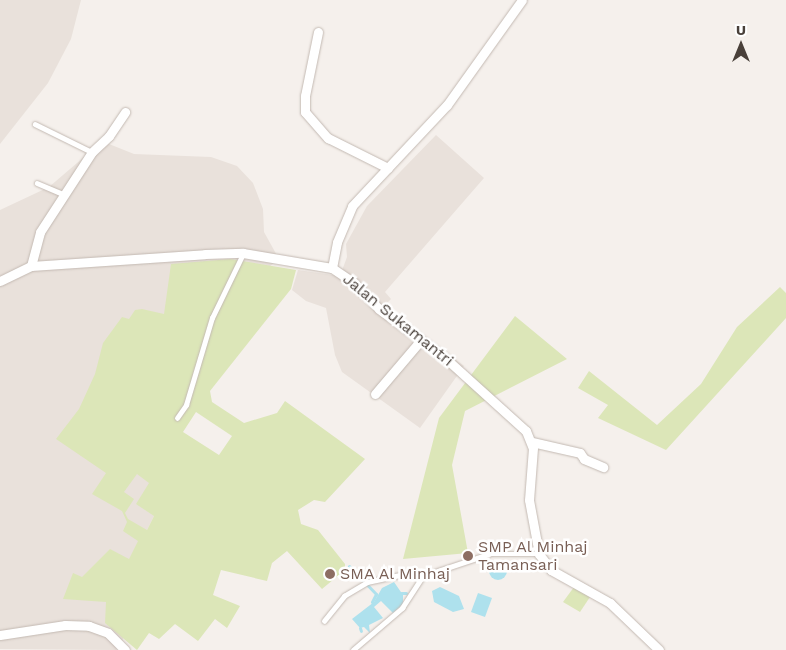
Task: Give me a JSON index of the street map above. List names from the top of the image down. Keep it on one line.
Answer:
{"streets":{"street":["Jalan Sukamantri"]},"places":["SMP Al Minhaj Tamansari","SMA Al Minhaj"],"north":"top"}
